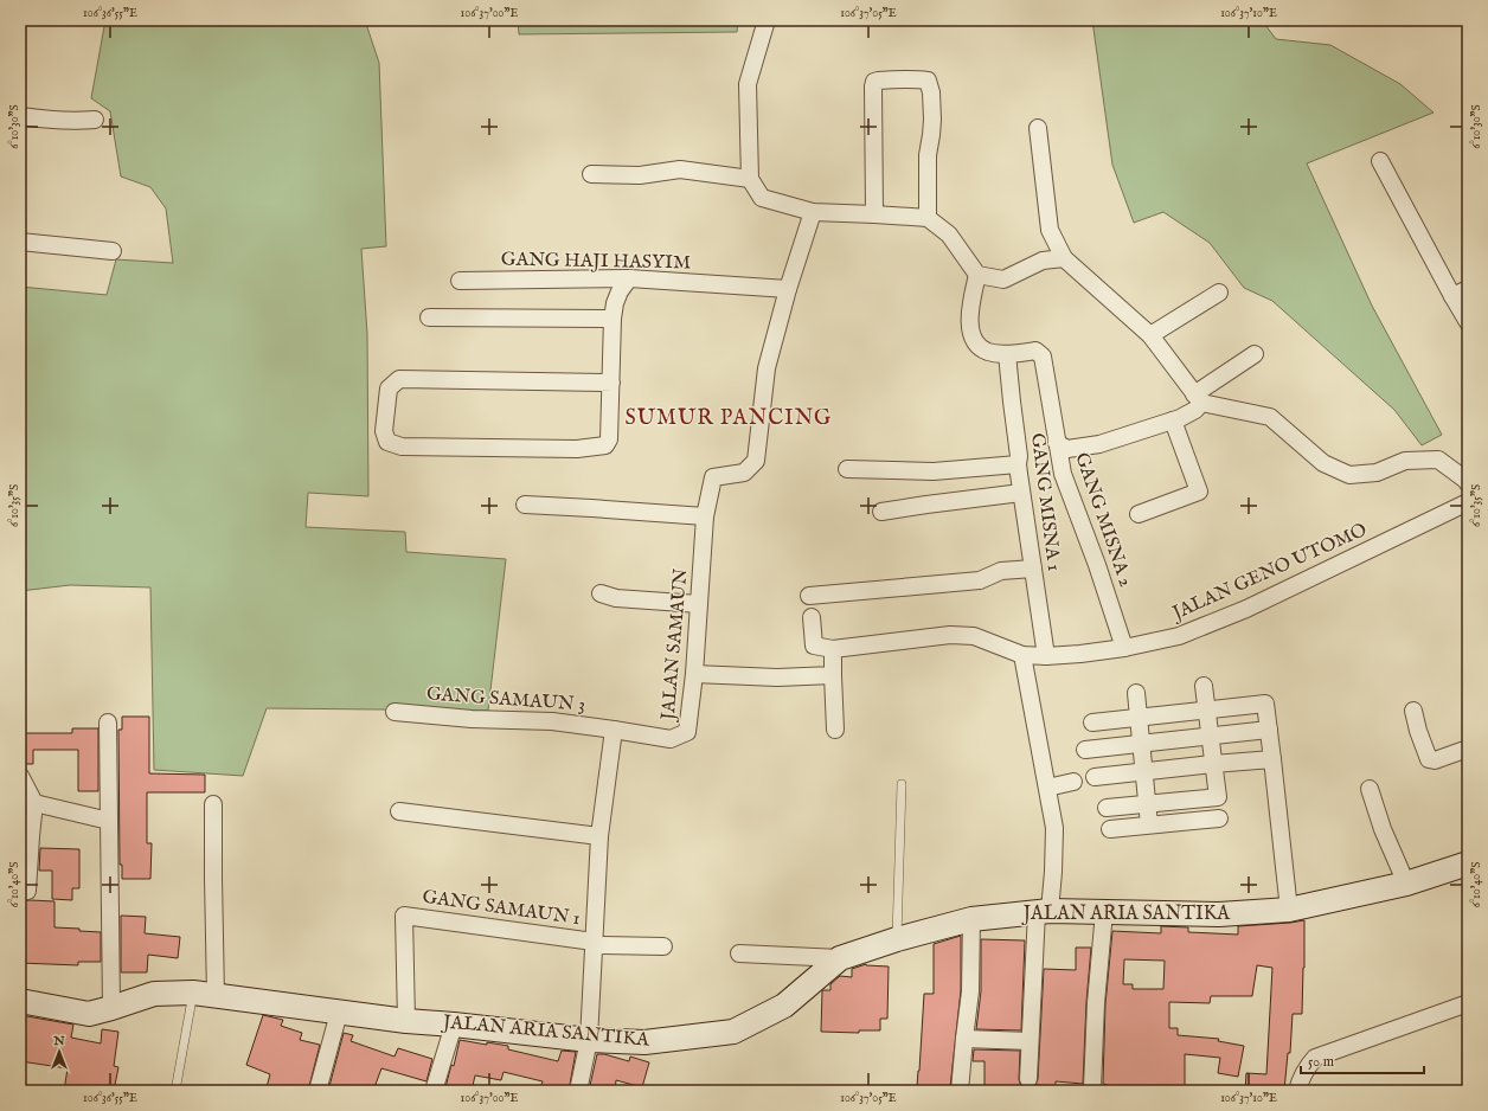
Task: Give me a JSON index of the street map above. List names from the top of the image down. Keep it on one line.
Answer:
{"streets":{"street":["GANG HAJI HASYIM","GANG MISNA 1","GANG MISNA 2","JALAN GENO UTOMO","JALAN SAMAUN","GANG SAMAUN 3","GANG SAMAUN 1","JALAN ARIA SANTIKA"]},"crossings":[["GANG HAJI HASYIM","JALAN SAMAUN"],["GANG MISNA 1","GANG MISNA 2"],["GANG MISNA 1","JALAN GENO UTOMO"],["GANG MISNA 2","JALAN GENO UTOMO"],["JALAN SAMAUN","GANG SAMAUN 3"],["GANG SAMAUN 1","JALAN ARIA SANTIKA"]],"districts":["SUMUR PANCING"],"scale_bar":"50 m","north":"top","coordinates":["106°36'55\"E","106°37'00\"E","106°37'05\"E","106°37'10\"E","6°10'30\"S","6°10'35\"S","6°10'40\"S"]}
